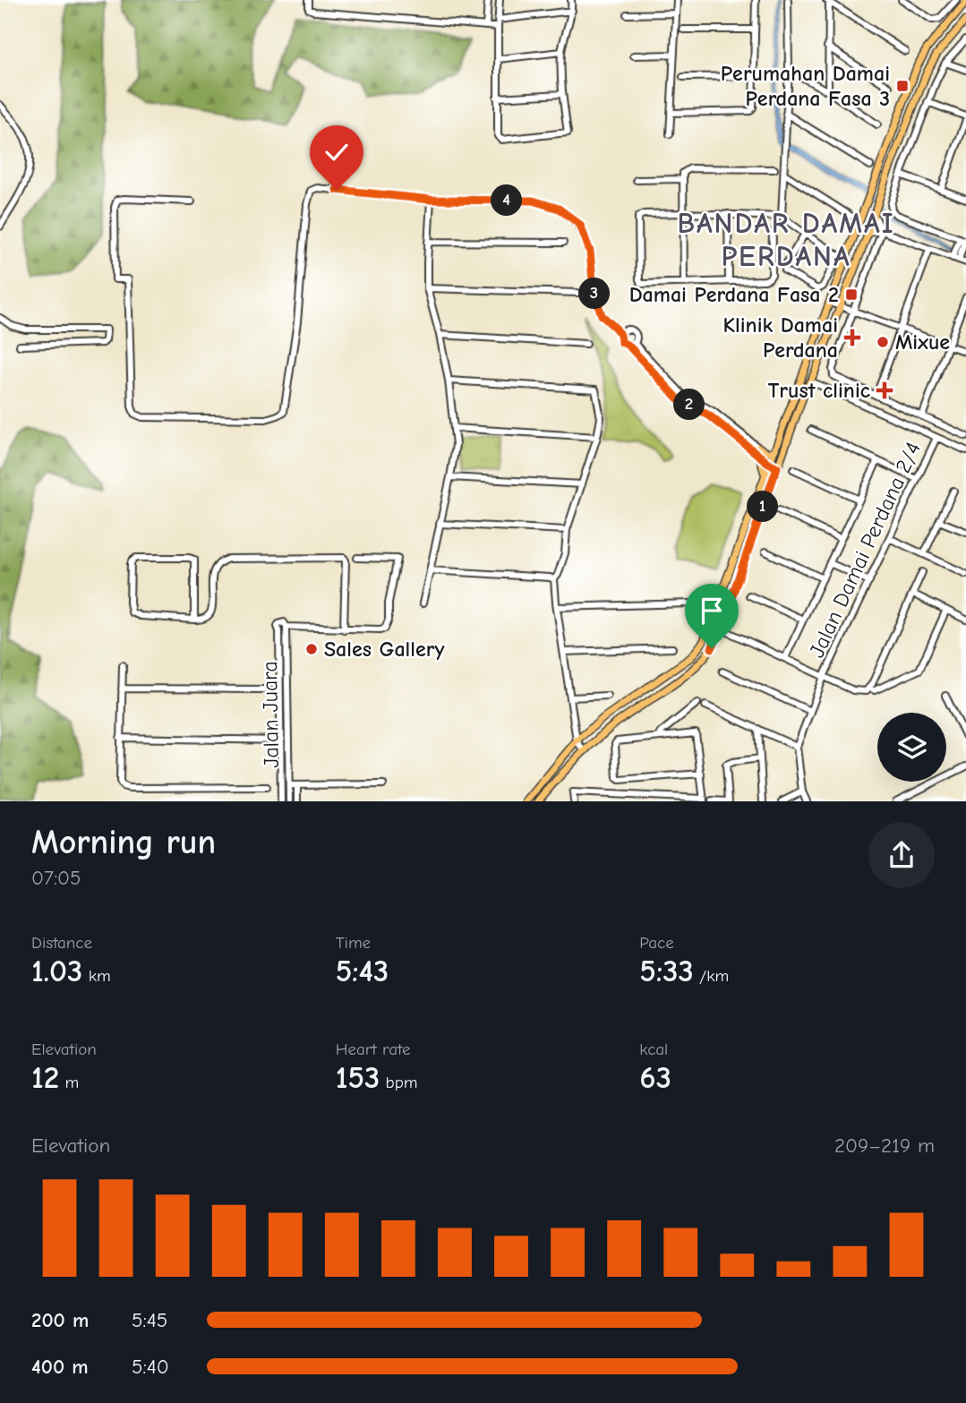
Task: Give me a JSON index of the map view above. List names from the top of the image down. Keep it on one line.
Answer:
{"streets":{"street":["Jalan Damai Perdana 2/4","Jalan Juara"]},"districts":["BANDAR DAMAI PERDANA"],"places":{"transit":["Perumahan Damai Perdana Fasa 3","Damai Perdana Fasa 2"],"health":["Klinik Damai Perdana","Trust clinic"],"other":["Mixue","Sales Gallery"]},"page":{"pins":["4","3","2","1"],"heading":["Morning run","07:05"],"stats":[["Distance","1.03 km"],["Time","5:43"],["Pace","5:33 /km"],["Elevation","12 m"],["Heart rate","153 bpm"],["kcal","63"]],"chart":["Elevation","209–219 m"],"list":[{"name":"200 m","note":"5:45"},{"name":"400 m","note":"5:40"}]}}
